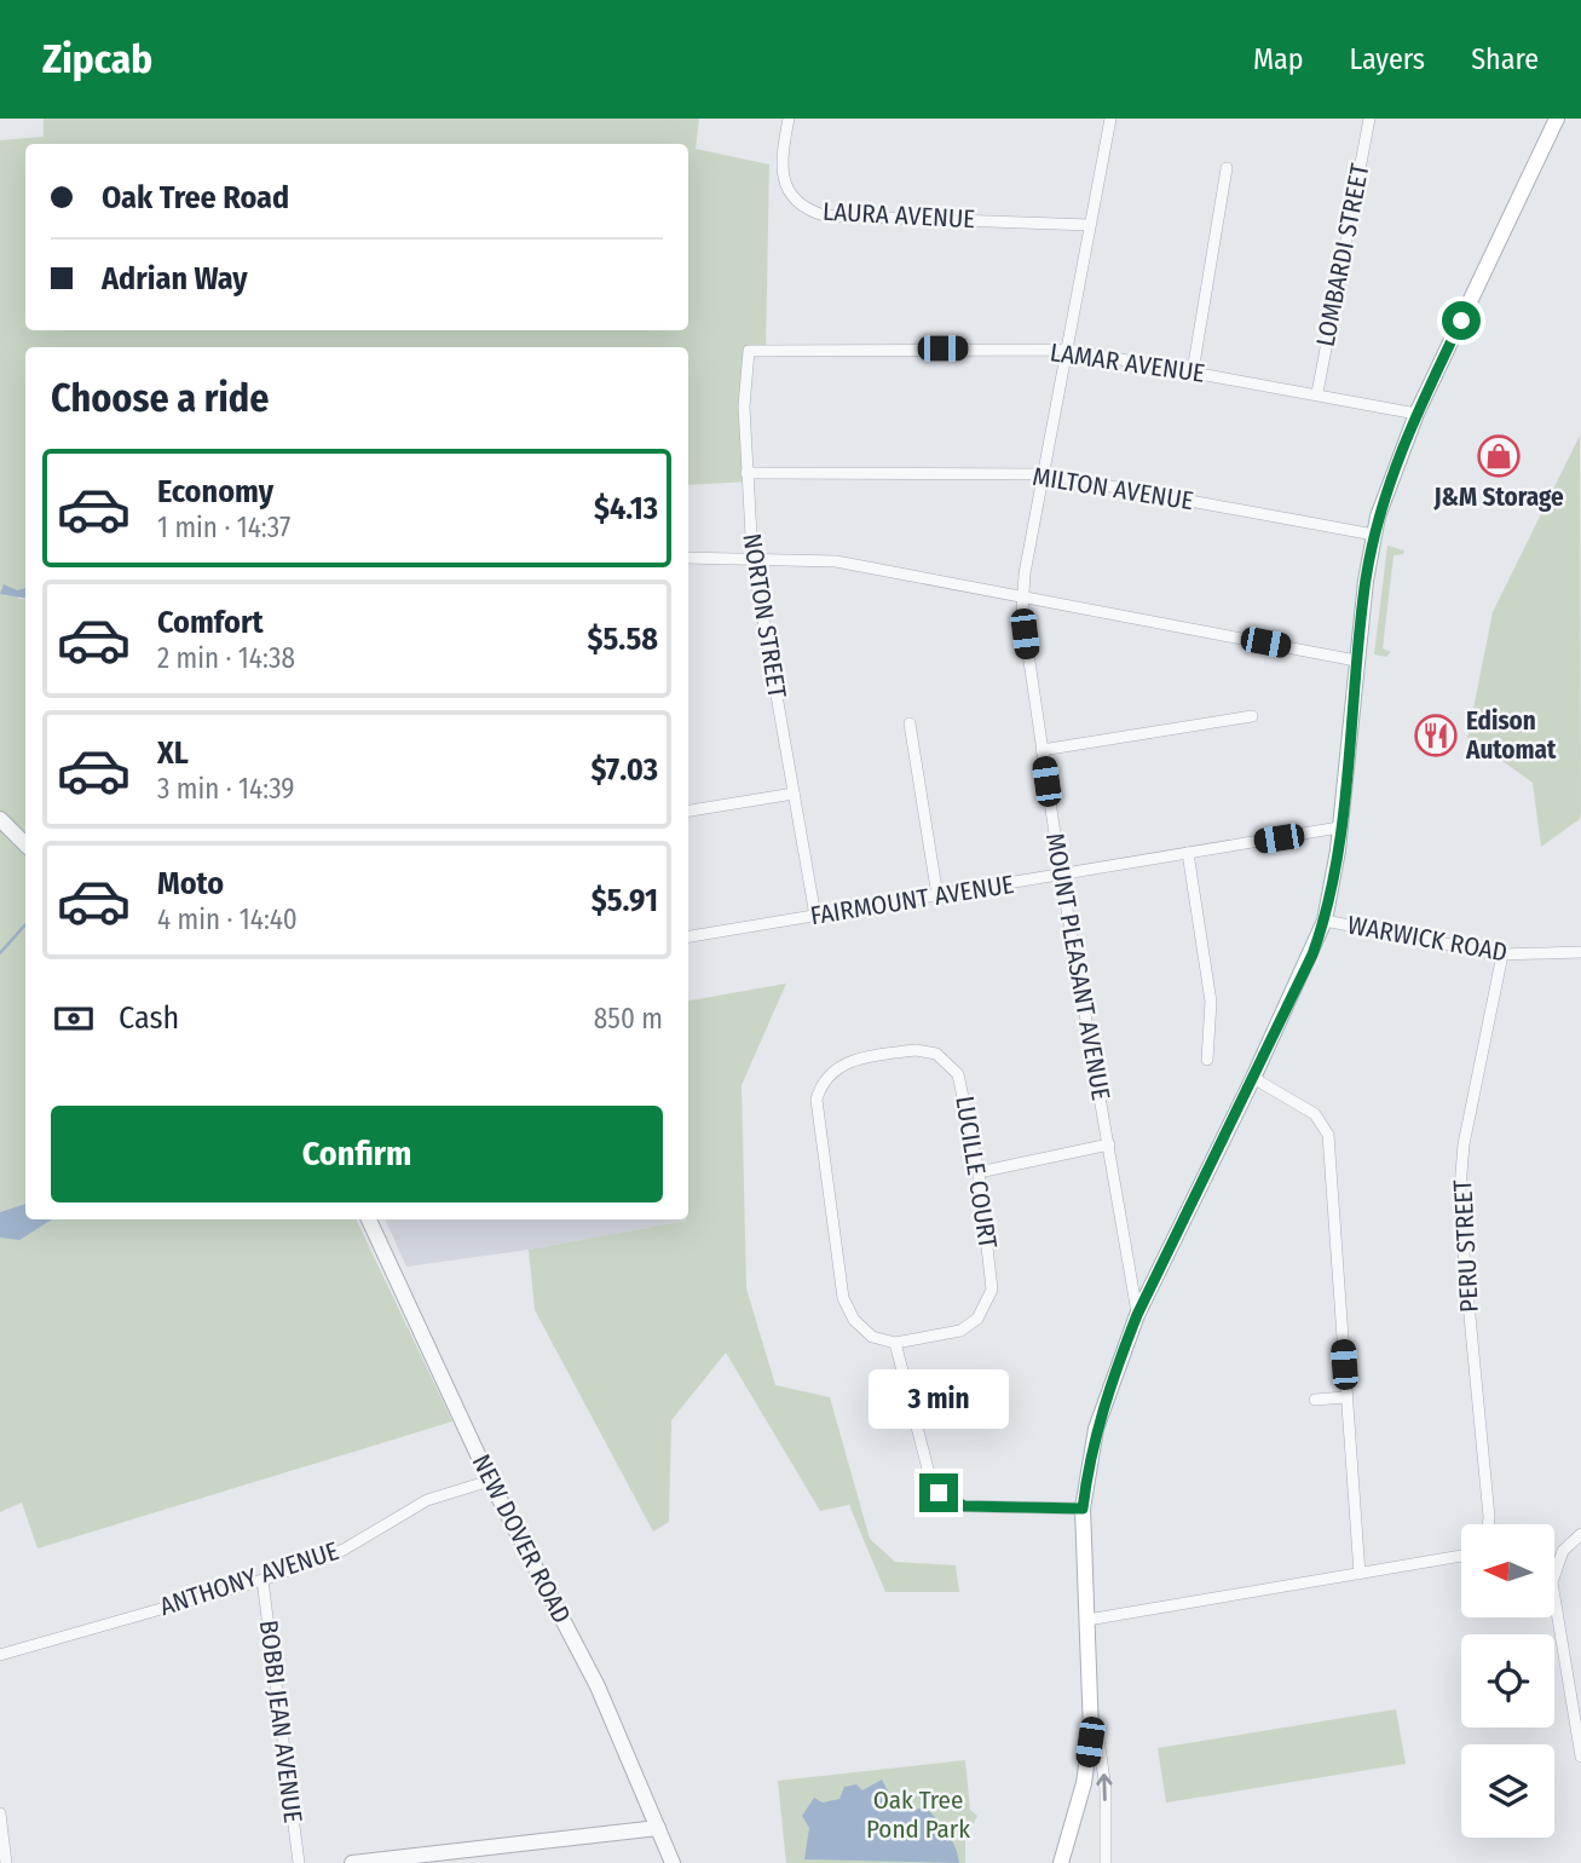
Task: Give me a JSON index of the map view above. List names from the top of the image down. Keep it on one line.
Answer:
{"streets":{"street":["LAURA AVENUE","LOMBARDI STREET","LAMAR AVENUE","MILTON AVENUE","NORTON STREET","FAIRMOUNT AVENUE","WARWICK ROAD","MOUNT PLEASANT AVENUE","LUCILLE COURT","PERU STREET","NEW DOVER ROAD","ANTHONY AVENUE","BOBBI JEAN AVENUE"]},"crossings":[["LAURA AVENUE","MOUNT PLEASANT AVENUE"],["LOMBARDI STREET","LAMAR AVENUE"],["LAMAR AVENUE","NORTON STREET"],["LAMAR AVENUE","MOUNT PLEASANT AVENUE"],["MILTON AVENUE","NORTON STREET"],["MILTON AVENUE","MOUNT PLEASANT AVENUE"],["NORTON STREET","FAIRMOUNT AVENUE"],["FAIRMOUNT AVENUE","MOUNT PLEASANT AVENUE"],["WARWICK ROAD","PERU STREET"],["NEW DOVER ROAD","ANTHONY AVENUE"],["ANTHONY AVENUE","BOBBI JEAN AVENUE"]],"parks":["Oak Tree Pond Park"],"places":{"shop":["J&M Storage"],"restaurant":["Edison Automat"]},"north":"left","page":{"header":"Zipcab","nav":["Map","Layers","Share"],"banner":["Oak Tree Road","Adrian Way"],"heading":"Choose a ride","list":[{"name":"Economy","note":"1 min · 14:37","value":"$4.13"},{"name":"Comfort","note":"2 min · 14:38","value":"$5.58"},{"name":"XL","note":"3 min · 14:39","value":"$7.03"},{"name":"Moto","note":"4 min · 14:40","value":"$5.91"}],"pay":["Cash","850 m"],"buttons":"Confirm","bubble":"3 min"}}
